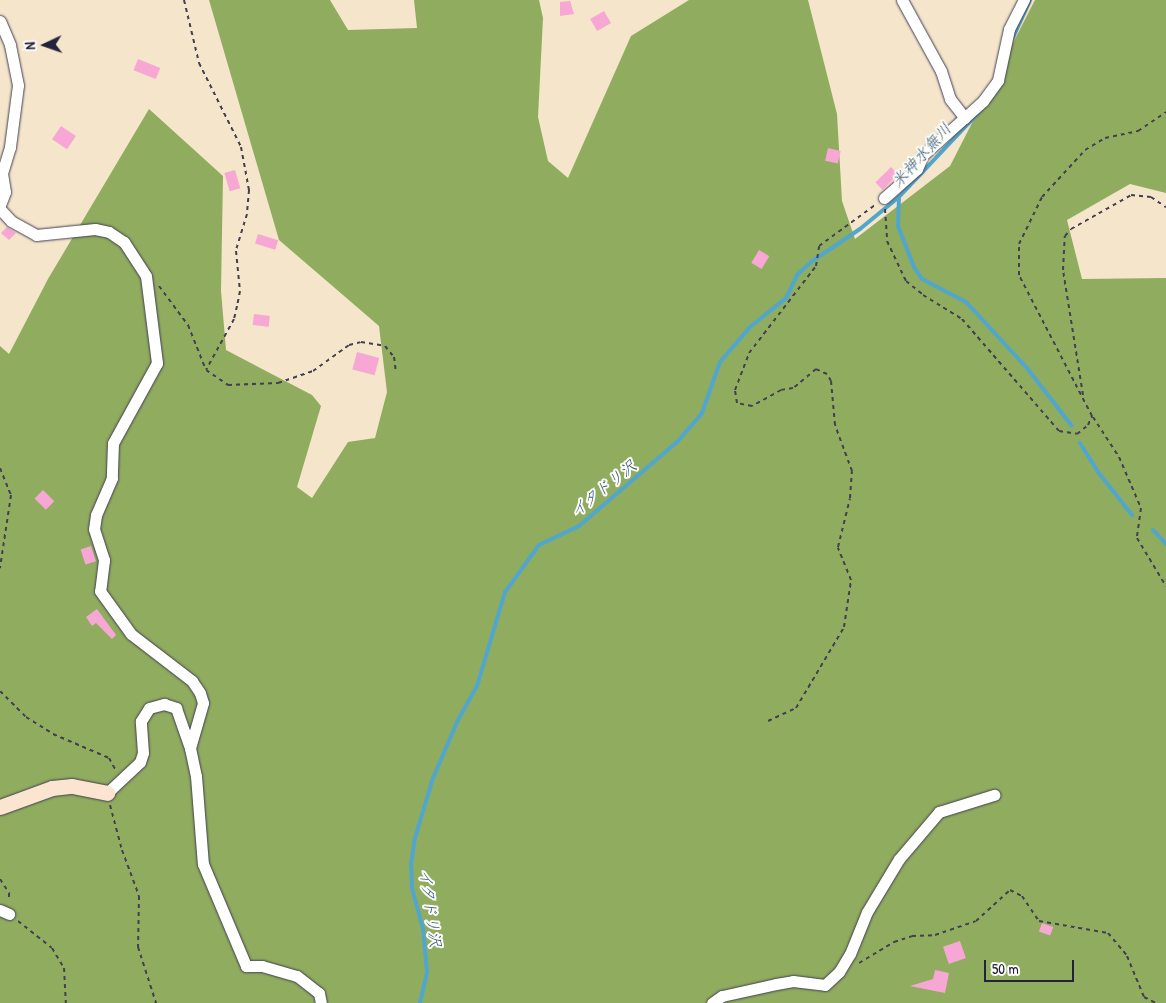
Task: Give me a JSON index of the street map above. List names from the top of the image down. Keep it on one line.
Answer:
{"water":["米神水無川","イタドリ沢"],"scale_bar":"50 m","north":"left"}
